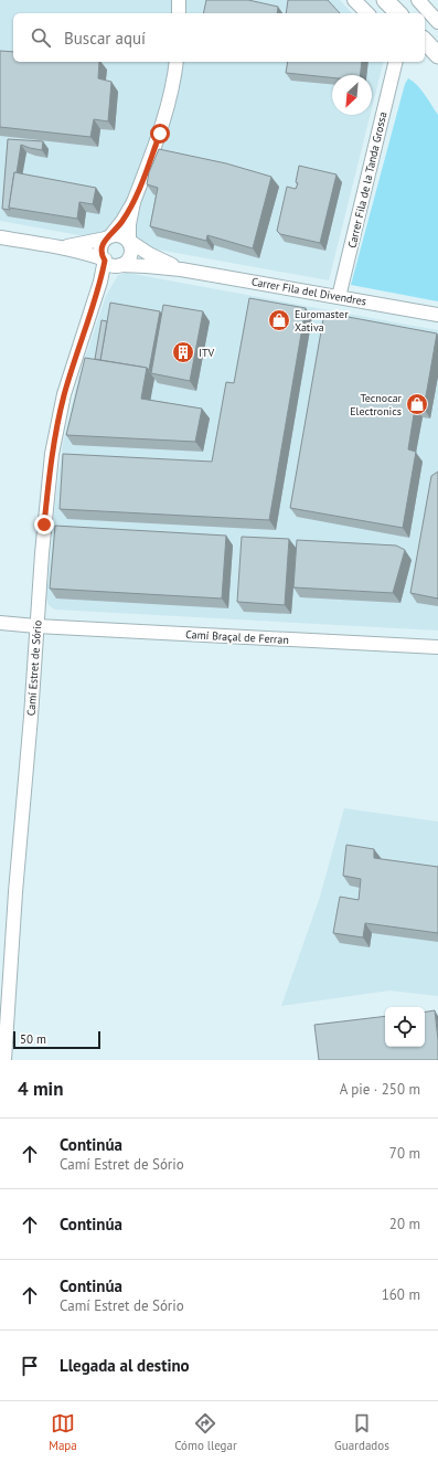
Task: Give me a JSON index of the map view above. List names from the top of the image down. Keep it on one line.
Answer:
{"streets":{"street":["Carrer Fila de la Tanda Grossa","Carrer Fila del Divendres","Camí Braçal de Ferran","Camí Estret de Sório"]},"crossings":[["Carrer Fila de la Tanda Grossa","Carrer Fila del Divendres"],["Carrer Fila del Divendres","Camí Estret de Sório"],["Camí Braçal de Ferran","Camí Estret de Sório"]],"places":{"shop":["Euromaster Xativa","Tecnocar Electronics"],"building":["ITV"]},"scale_bar":"50 m","north":"bottom left","page":{"search":"Buscar aquí","scale":"50 m","heading":["4 min","A pie · 250 m"],"list":[["Continúa","Camí Estret de Sório","70 m"],["Continúa","20 m"],["Continúa","Camí Estret de Sório","160 m"],"Llegada al destino"],"nav":["Mapa","Cómo llegar","Guardados"]}}
